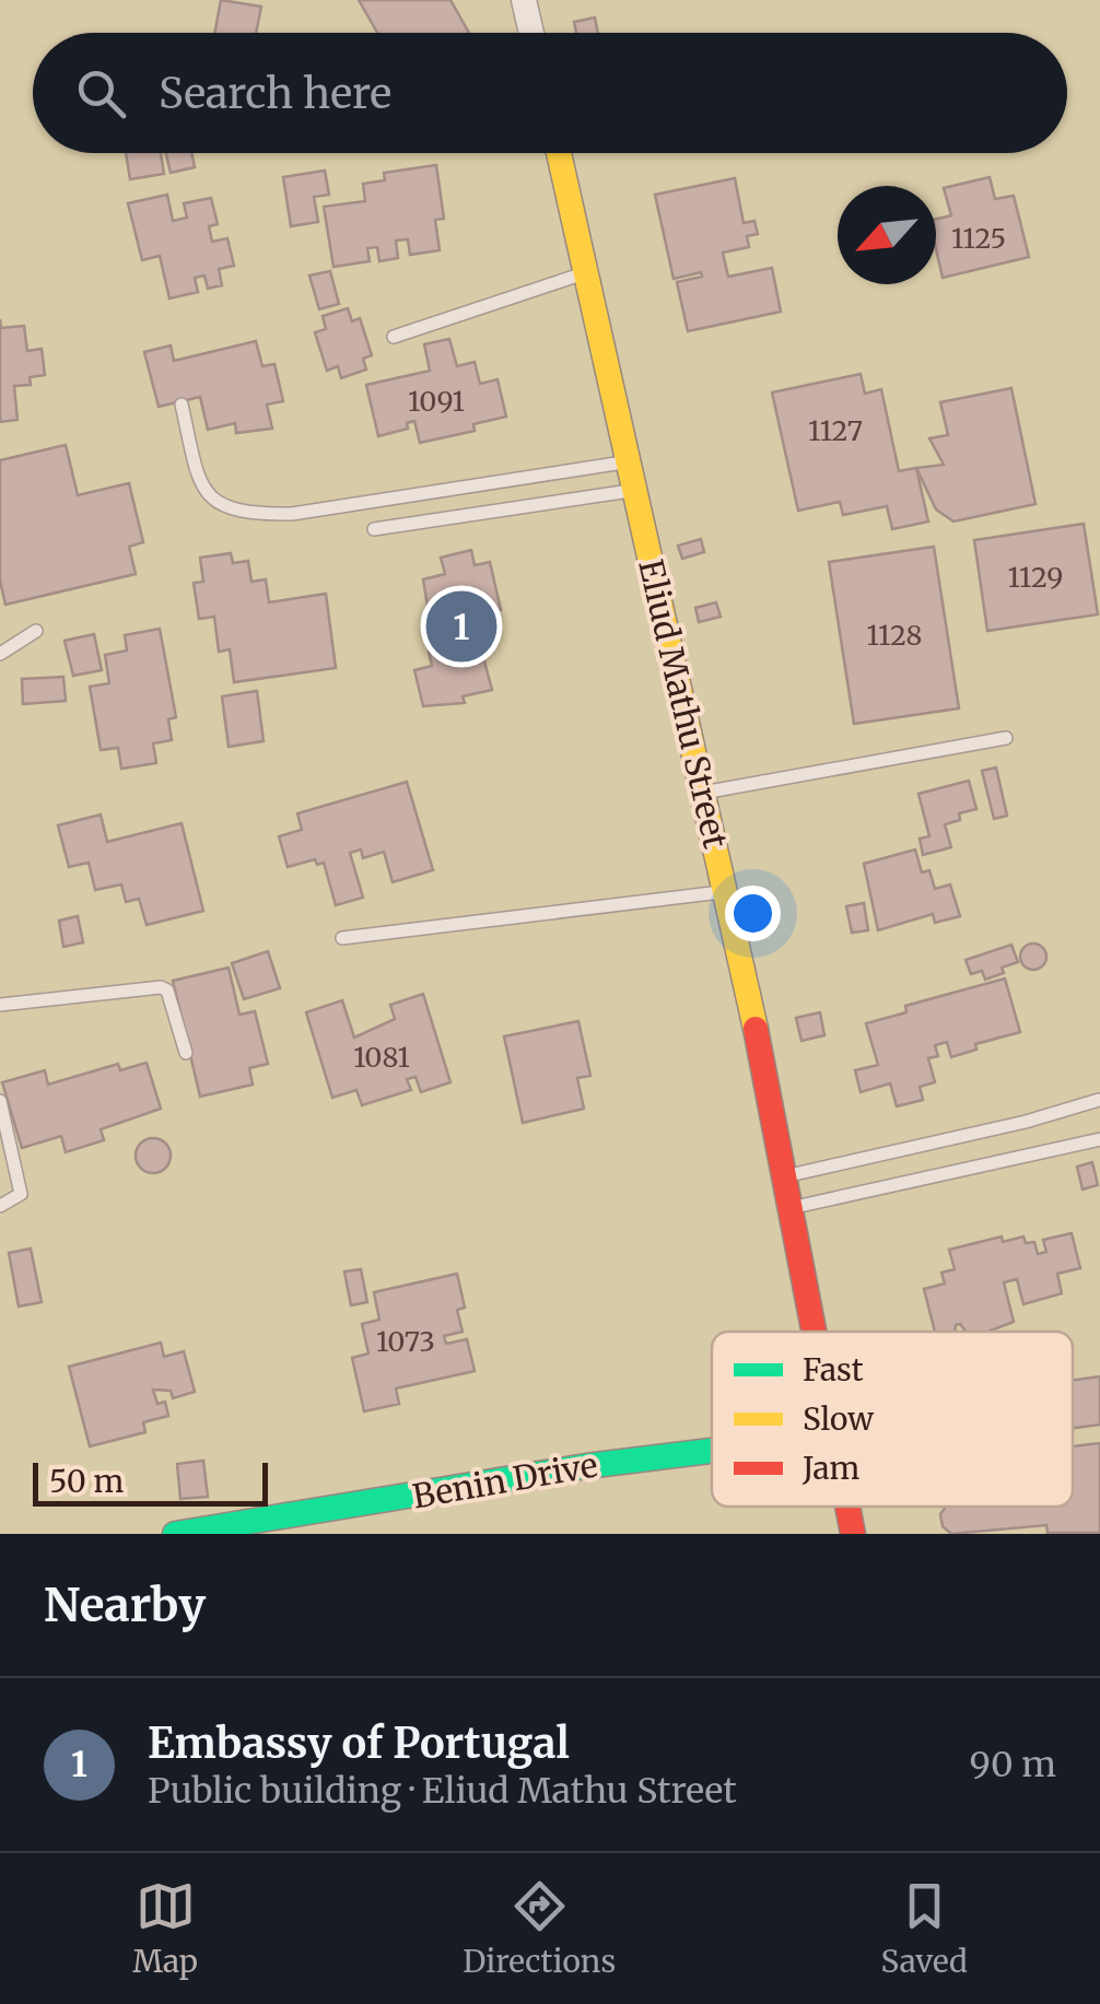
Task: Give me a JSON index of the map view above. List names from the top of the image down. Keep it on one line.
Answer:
{"streets":{"street":["Eliud Mathu Street","Benin Drive"]},"house_numbers":["1125","1091","1127","1129","1128","1081","1073"],"legend":["Fast","Slow","Jam"],"scale_bar":"50 m","north":"bottom left","page":{"search":"Search here","pins":"1","scale":"50 m","heading":"Nearby","list":[{"mark":"1","name":"Embassy of Portugal","note":"Public building · Eliud Mathu Street","value":"90 m"}],"nav":["Map","Directions","Saved"]}}
